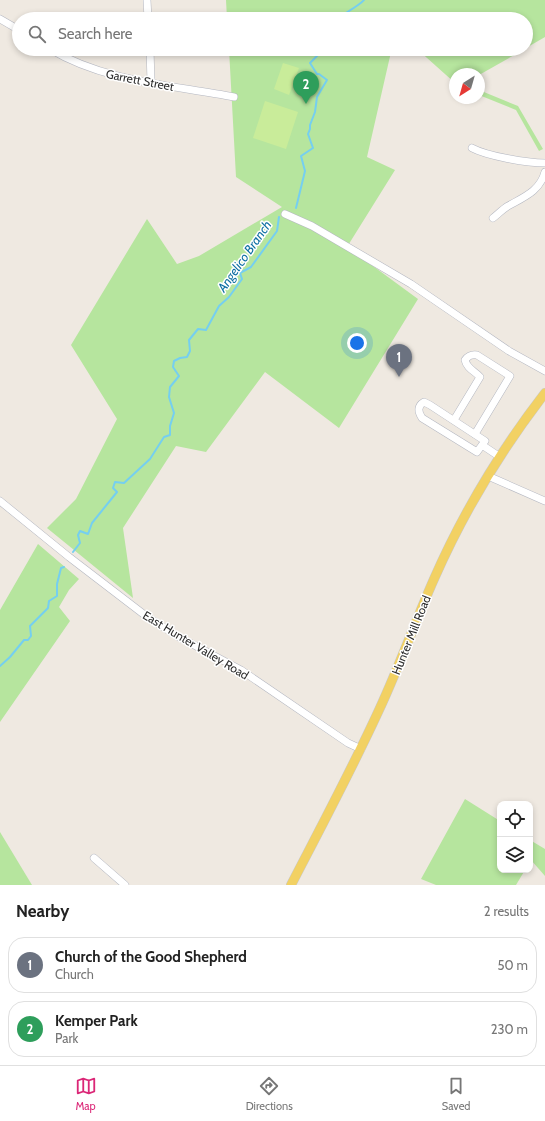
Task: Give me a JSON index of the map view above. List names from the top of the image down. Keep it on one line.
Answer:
{"streets":{"main road":["Hunter Mill Road"],"street":["Garrett Street","East Hunter Valley Road"]},"crossings":[["Hunter Mill Road","East Hunter Valley Road"]],"water":["Angelico Branch"],"north":"bottom left","page":{"search":"Search here","pins":["2","1"],"heading":["Nearby","2 results"],"list":[{"mark":"1","name":"Church of the Good Shepherd","note":"Church","value":"50 m"},{"mark":"2","name":"Kemper Park","note":"Park","value":"230 m"}],"nav":["Map","Directions","Saved"]}}
